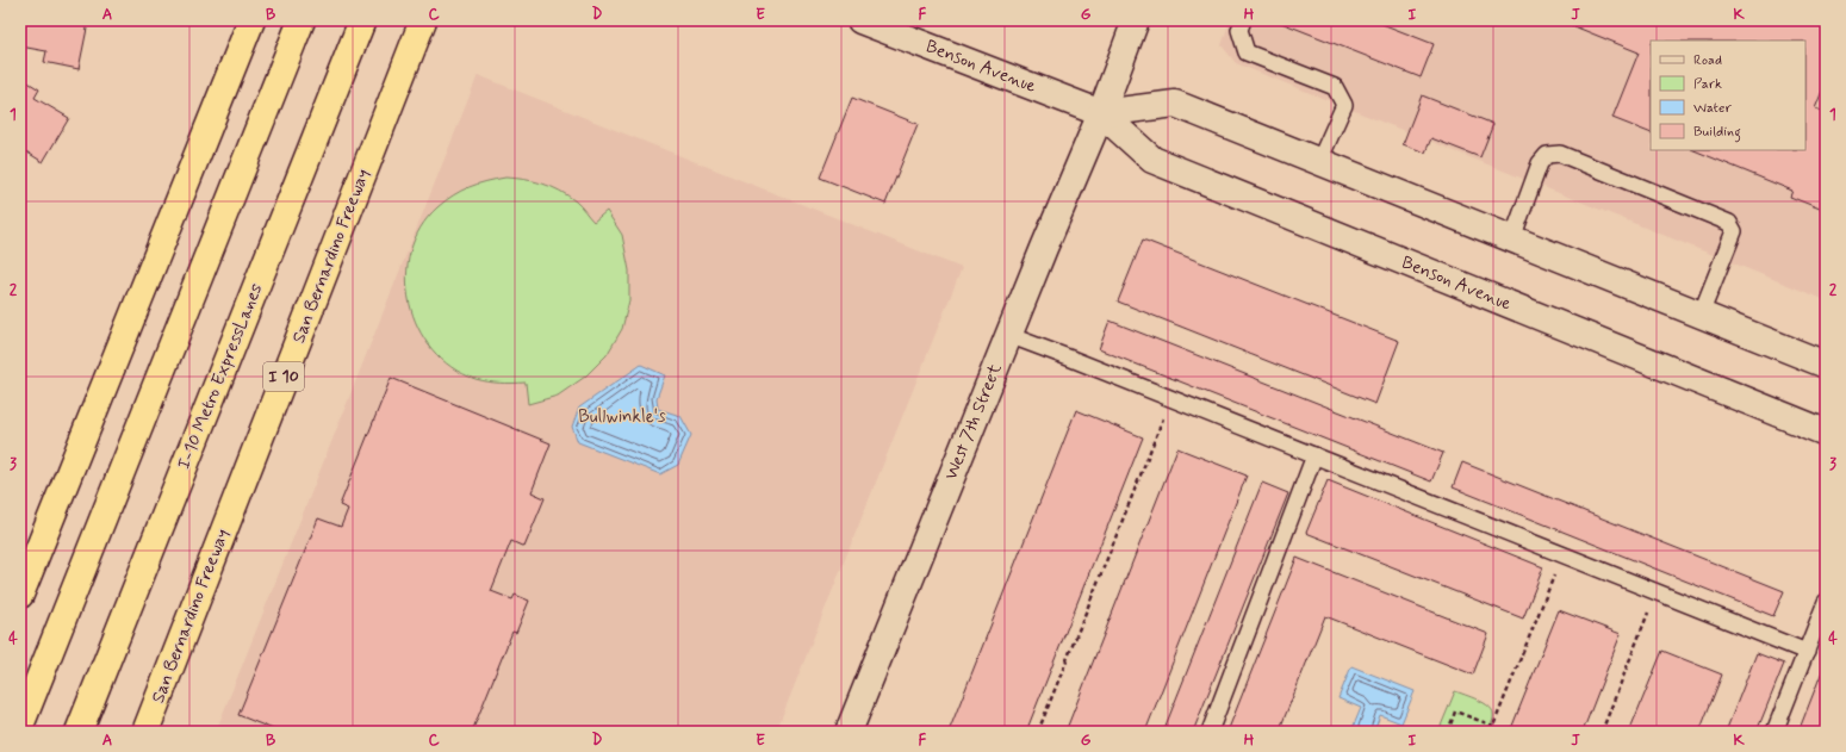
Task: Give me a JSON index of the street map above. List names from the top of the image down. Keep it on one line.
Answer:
{"streets":{"highway":["San Bernardino Freeway","I-10 Metro ExpressLanes","I 10"],"main road":["Benson Avenue","West 7th Street"]},"crossings":[["Benson Avenue","West 7th Street"]],"parks":["Bullwinkle's"],"legend":["Road","Park","Water","Building"],"grid":{"columns":["A","B","C","D","E","F","G","H","I","J","K"],"rows":["1","2","3","4"]}}
